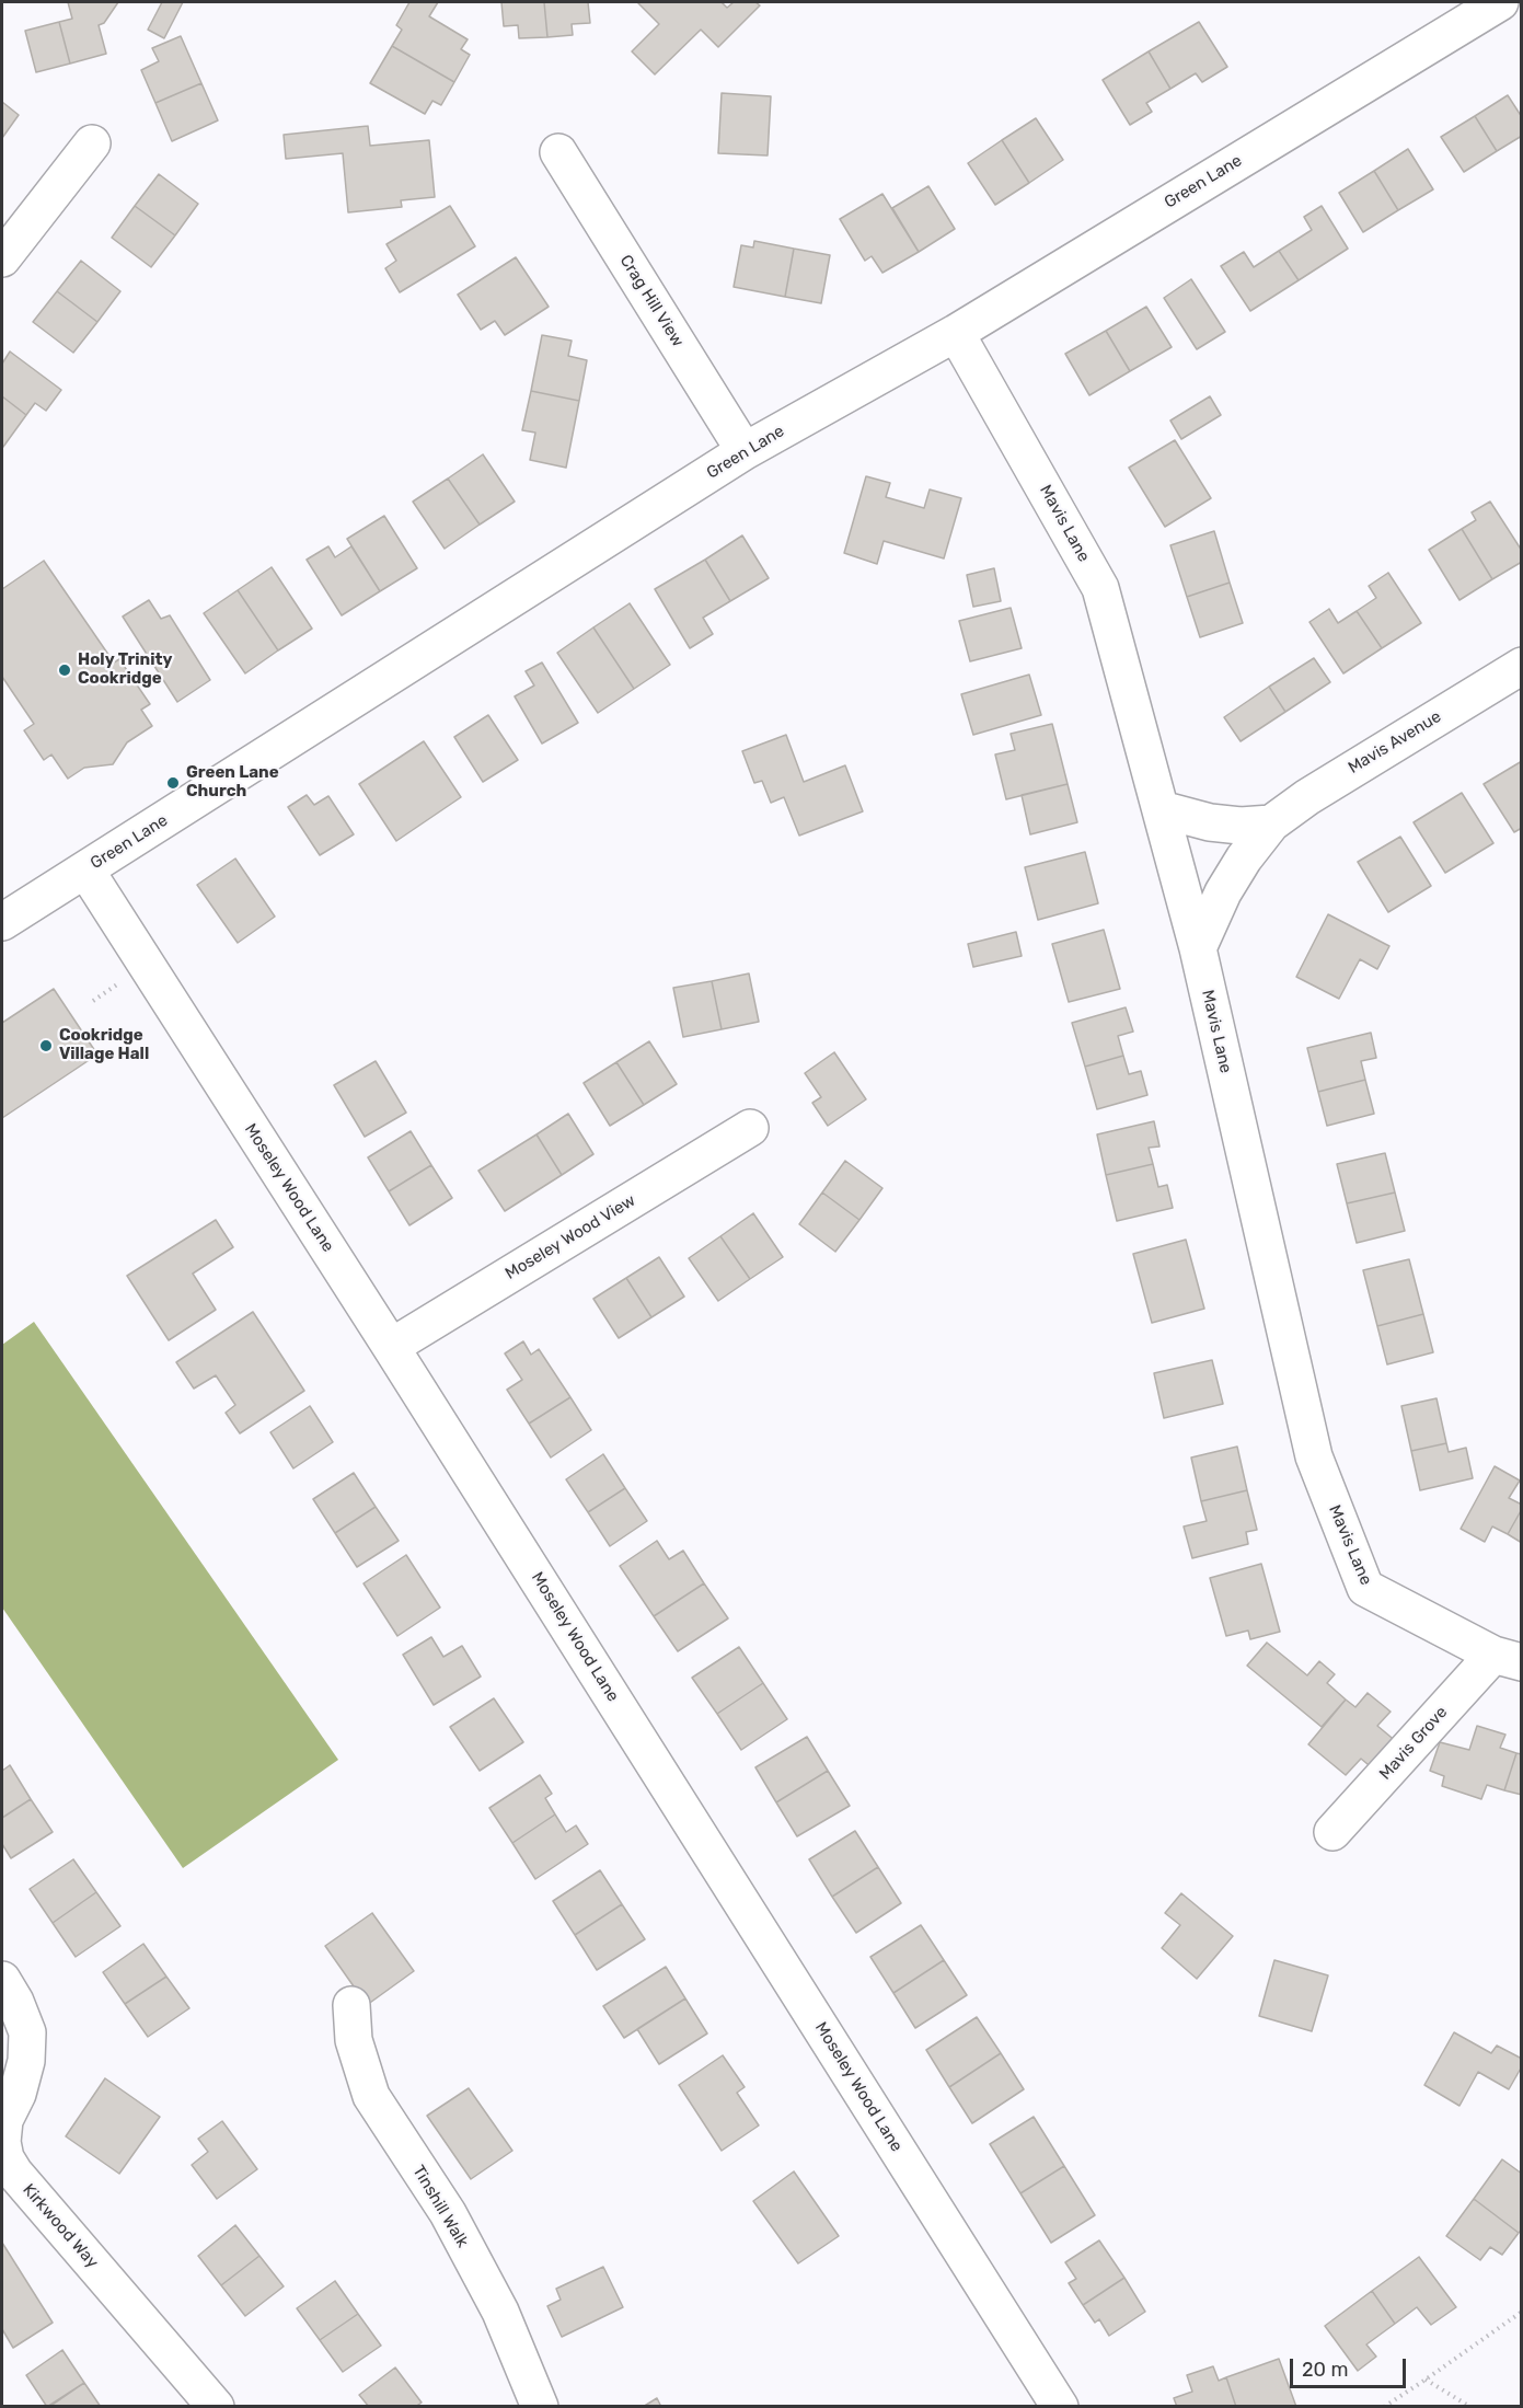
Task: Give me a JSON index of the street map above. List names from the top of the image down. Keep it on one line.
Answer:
{"streets":{"street":["Green Lane","Crag Hill View","Mavis Lane","Mavis Avenue","Moseley Wood Lane","Moseley Wood View","Mavis Grove","Tinshill Walk","Kirkwood Way"]},"crossings":[["Green Lane","Crag Hill View"],["Green Lane","Mavis Lane"],["Green Lane","Moseley Wood Lane"],["Mavis Lane","Mavis Avenue"],["Mavis Lane","Mavis Grove"],["Moseley Wood Lane","Moseley Wood View"]],"places":["Holy Trinity Cookridge","Green Lane Church","Cookridge Village Hall"],"scale_bar":"20 m"}
